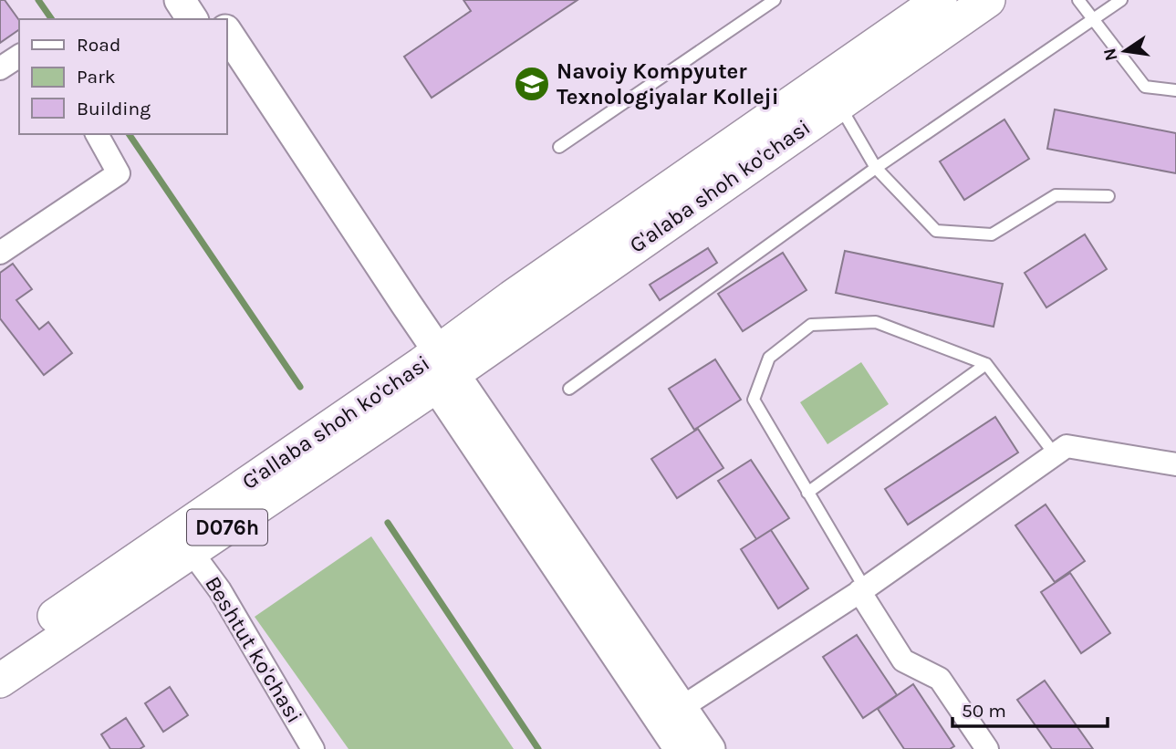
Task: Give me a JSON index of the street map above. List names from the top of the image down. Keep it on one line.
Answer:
{"streets":{"main road":["G'alaba shoh ko'chasi","G'allaba shoh ko'chasi","D076h"],"street":["Beshtut ko'chasi"]},"crossings":[["G'alaba shoh ko'chasi","G'allaba shoh ko'chasi"],["G'allaba shoh ko'chasi","Beshtut ko'chasi"]],"places":{"school or university":["Navoiy Kompyuter Texnologiyalar Kolleji"]},"legend":["Road","Park","Building"],"scale_bar":"50 m","north":"left"}
